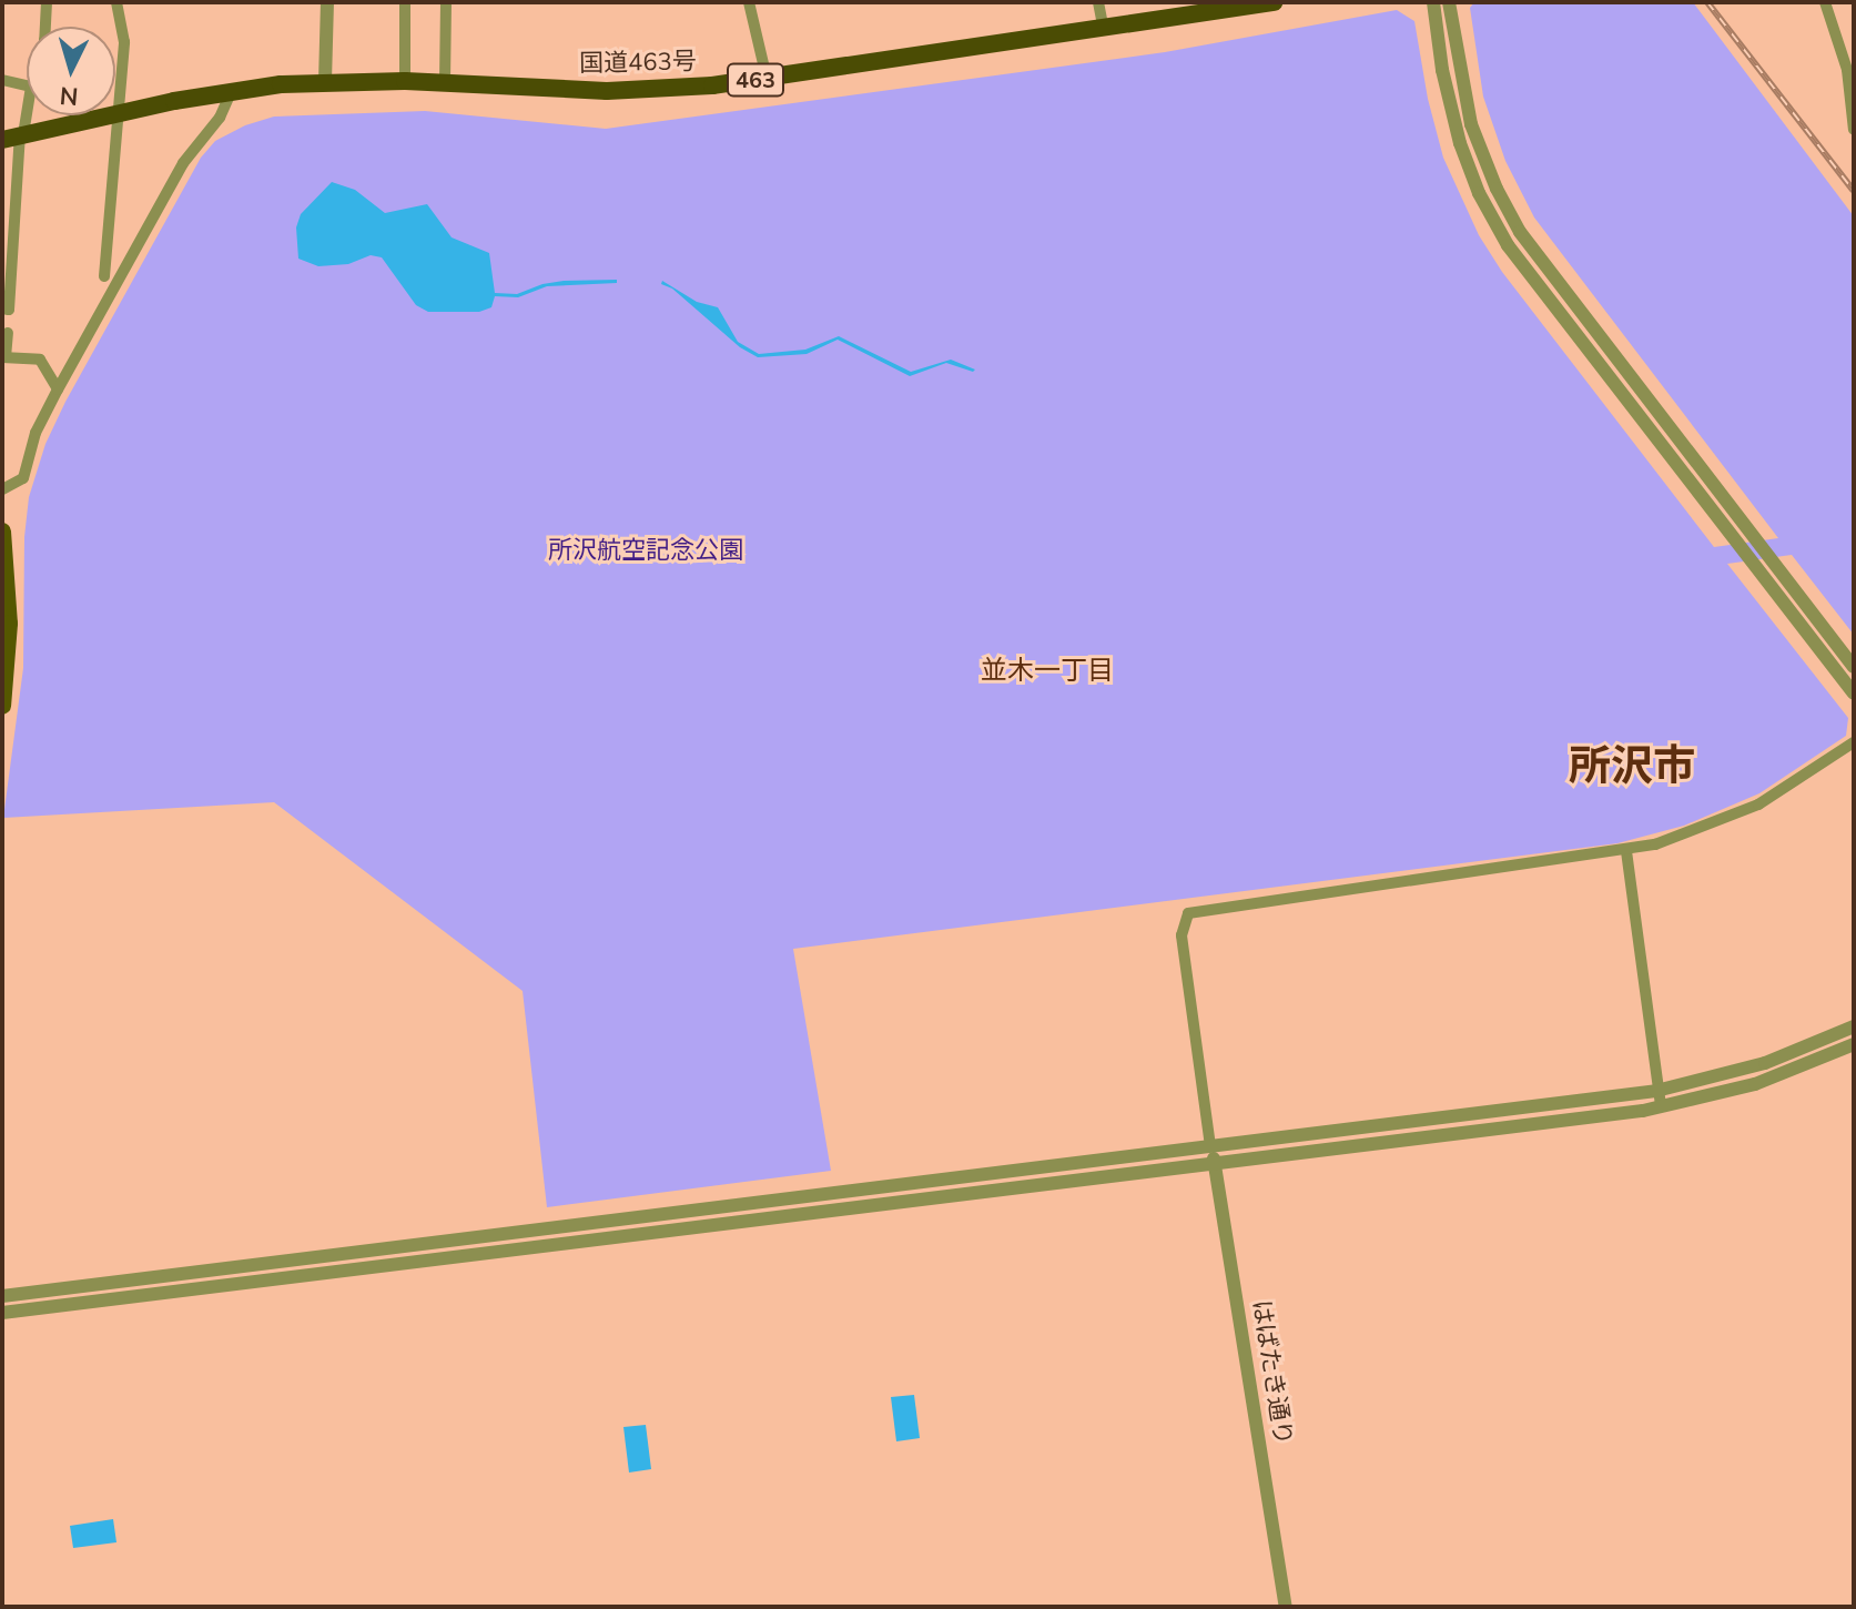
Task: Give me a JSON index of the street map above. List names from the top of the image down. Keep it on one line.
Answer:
{"streets":{"highway":["国道463号","463"],"street":["はばたき通り"]},"districts":["並木一丁目","所沢市"],"parks":["所沢航空記念公園"],"north":"bottom"}
